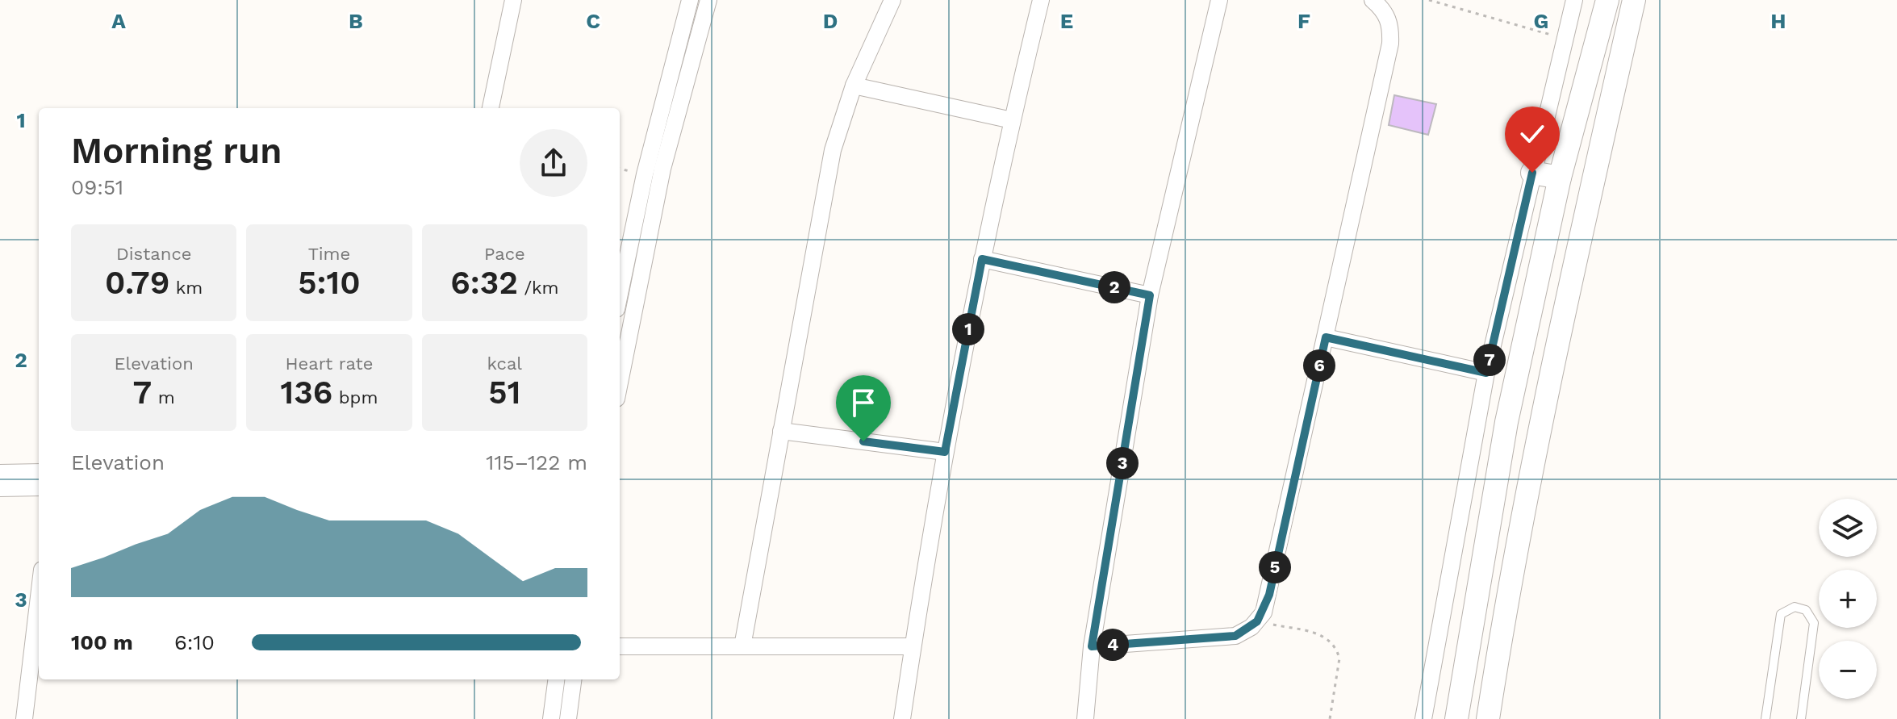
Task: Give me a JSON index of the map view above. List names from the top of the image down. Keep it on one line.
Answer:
{"page":{"heading":["Morning run","09:51"],"stats":[["Distance","0.79 km"],["Time","5:10"],["Pace","6:32 /km"],["Elevation","7 m"],["Heart rate","136 bpm"],["kcal","51"]],"pins":["2","1","7","6","3","5","4"],"chart":["Elevation","115–122 m"],"map_buttons":["+","−"],"list":[{"name":"100 m","note":"6:10"}]},"grid":{"columns":["A","B","C","D","E","F","G","H"],"rows":["1","2","3"]}}
